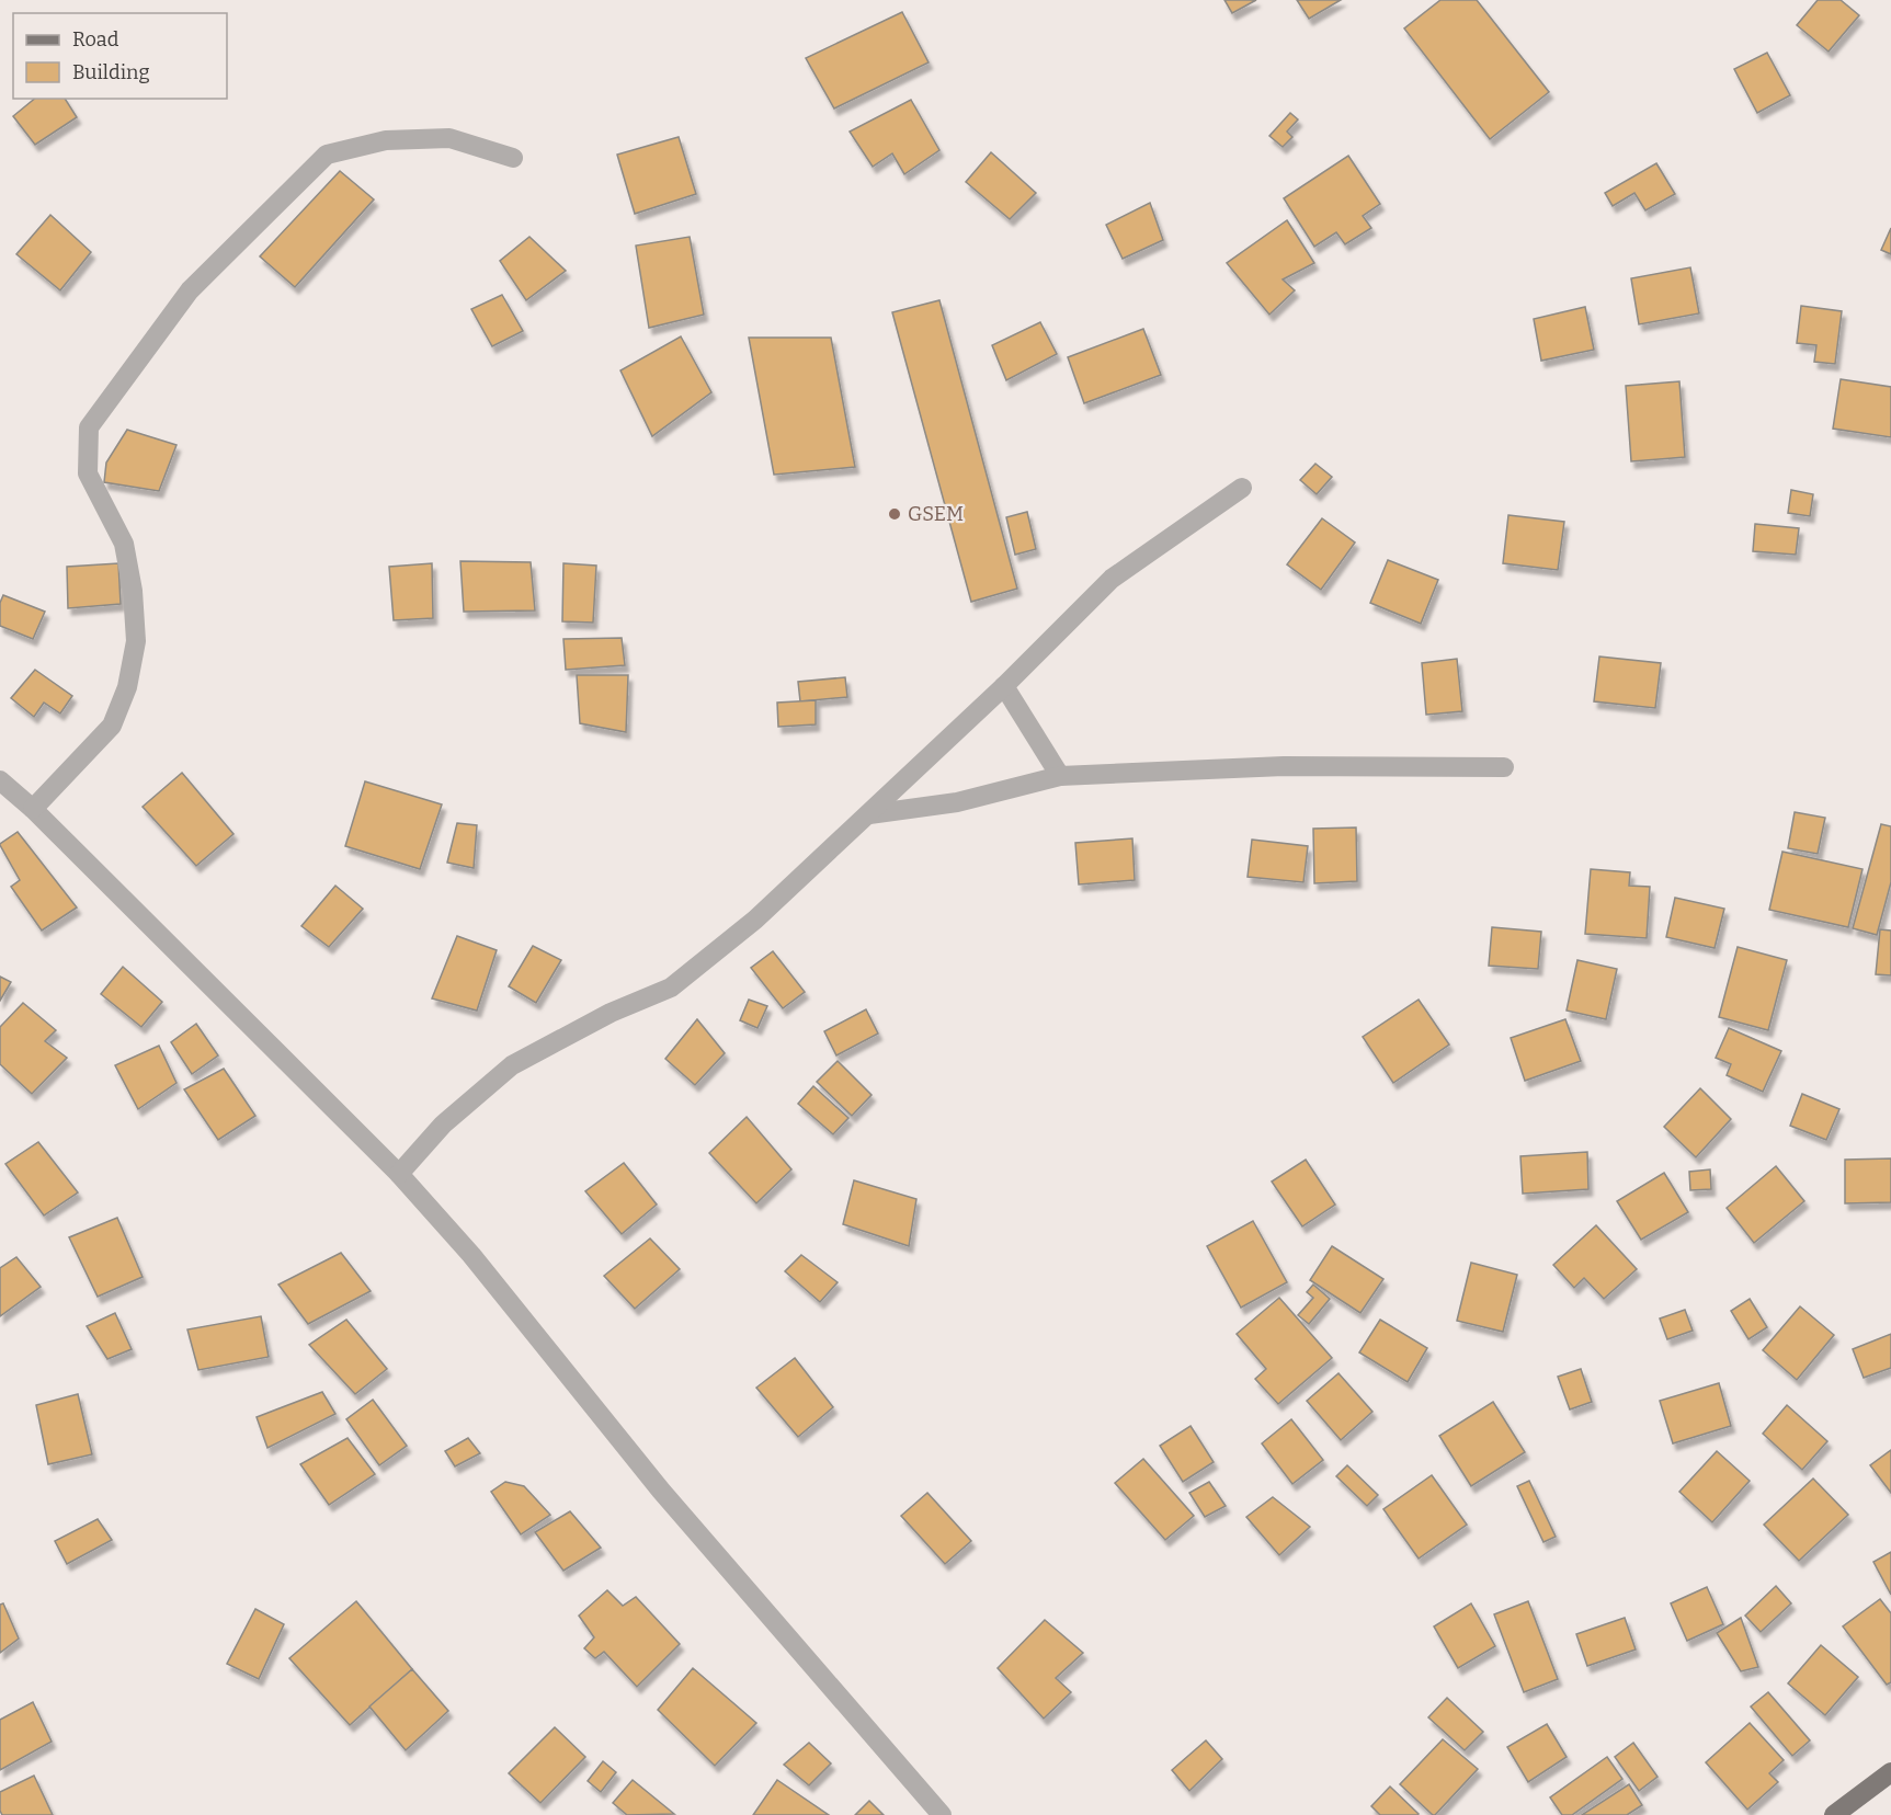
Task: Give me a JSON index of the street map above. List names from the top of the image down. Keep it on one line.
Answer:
{"places":["GSEM"],"legend":["Road","Building"]}
